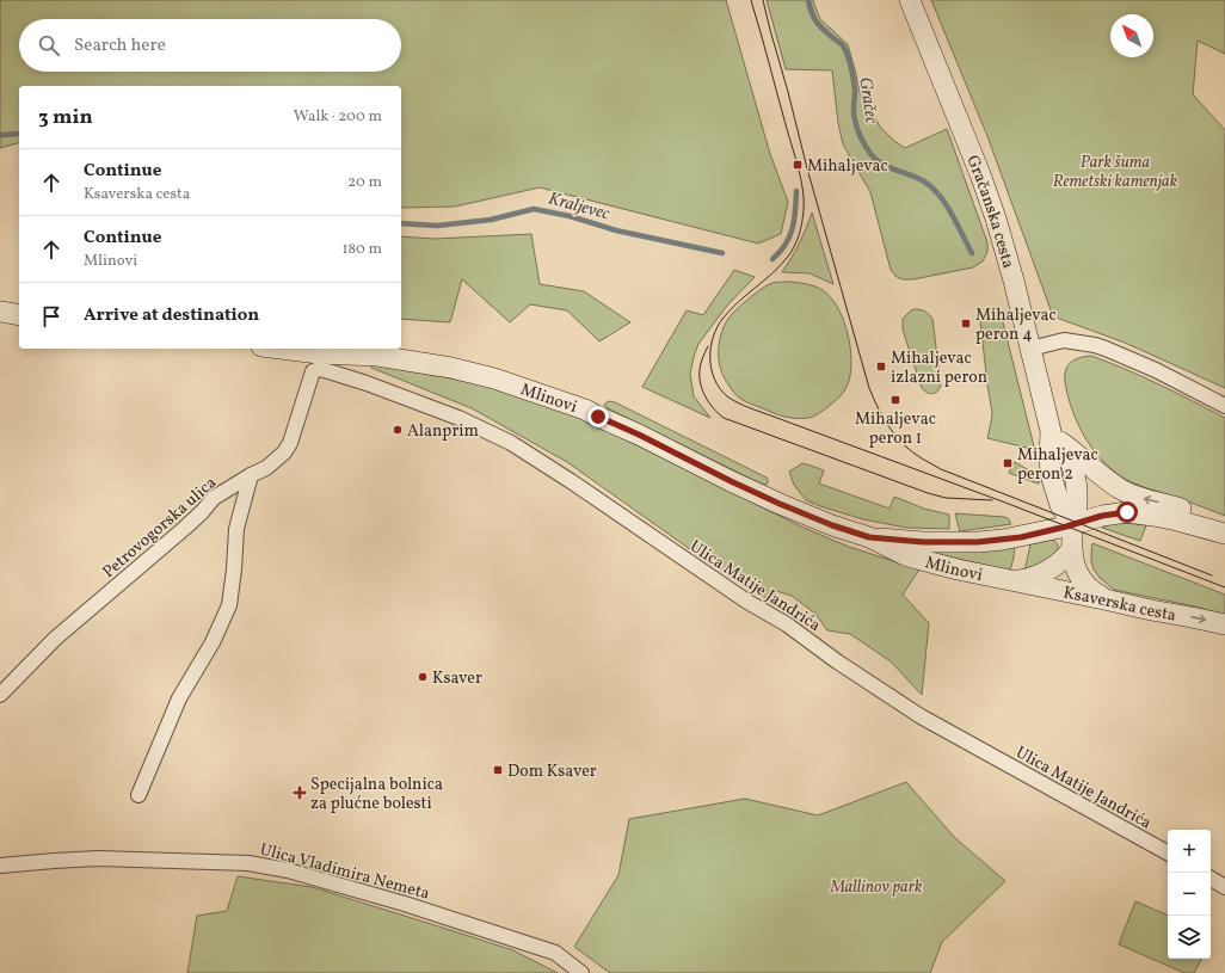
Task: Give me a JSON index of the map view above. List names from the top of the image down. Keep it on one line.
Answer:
{"streets":{"main road":["Gračanska cesta","Mlinovi","Ksaverska cesta"],"street":["Petrovogorska ulica","Ulica Matije Jandrića","Ulica Vladimira Nemeta"]},"crossings":[["Gračanska cesta","Mlinovi"],["Gračanska cesta","Ksaverska cesta"],["Mlinovi","Ksaverska cesta"],["Petrovogorska ulica","Ulica Matije Jandrića"]],"water":["Gračec","Kraljevec"],"parks":["Park šuma Remetski kamenjak","Mallinov park"],"places":{"transit":["Mihaljevac","Mihaljevac peron 4","Mihaljevac izlazni peron","Mihaljevac peron 1","Mihaljevac peron 2","Dom Ksaver"],"other":["Alanprim","Ksaver"],"health":["Specijalna bolnica za plućne bolesti"]},"north":"top left","page":{"search":"Search here","heading":["3 min","Walk · 200 m"],"list":[["Continue","Ksaverska cesta","20 m"],["Continue","Mlinovi","180 m"],"Arrive at destination"],"map_buttons":["+","−"]}}
